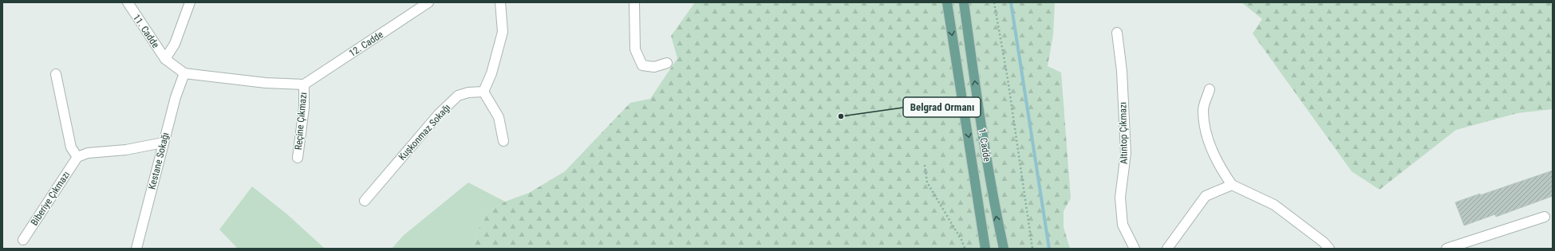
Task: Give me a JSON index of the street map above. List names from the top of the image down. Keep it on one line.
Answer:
{"streets":{"main road":["1. Cadde"],"street":["11. Cadde","12. Cadde","Reçine Çıkmazı","Kuşkonmaz Sokağı","Altıntop Çıkmazı","Kestane Sokağı","Biberiye Çıkmazı"]},"crossings":[["11. Cadde","Kestane Sokağı"],["12. Cadde","Reçine Çıkmazı"]],"places":["Belgrad Ormanı"]}
